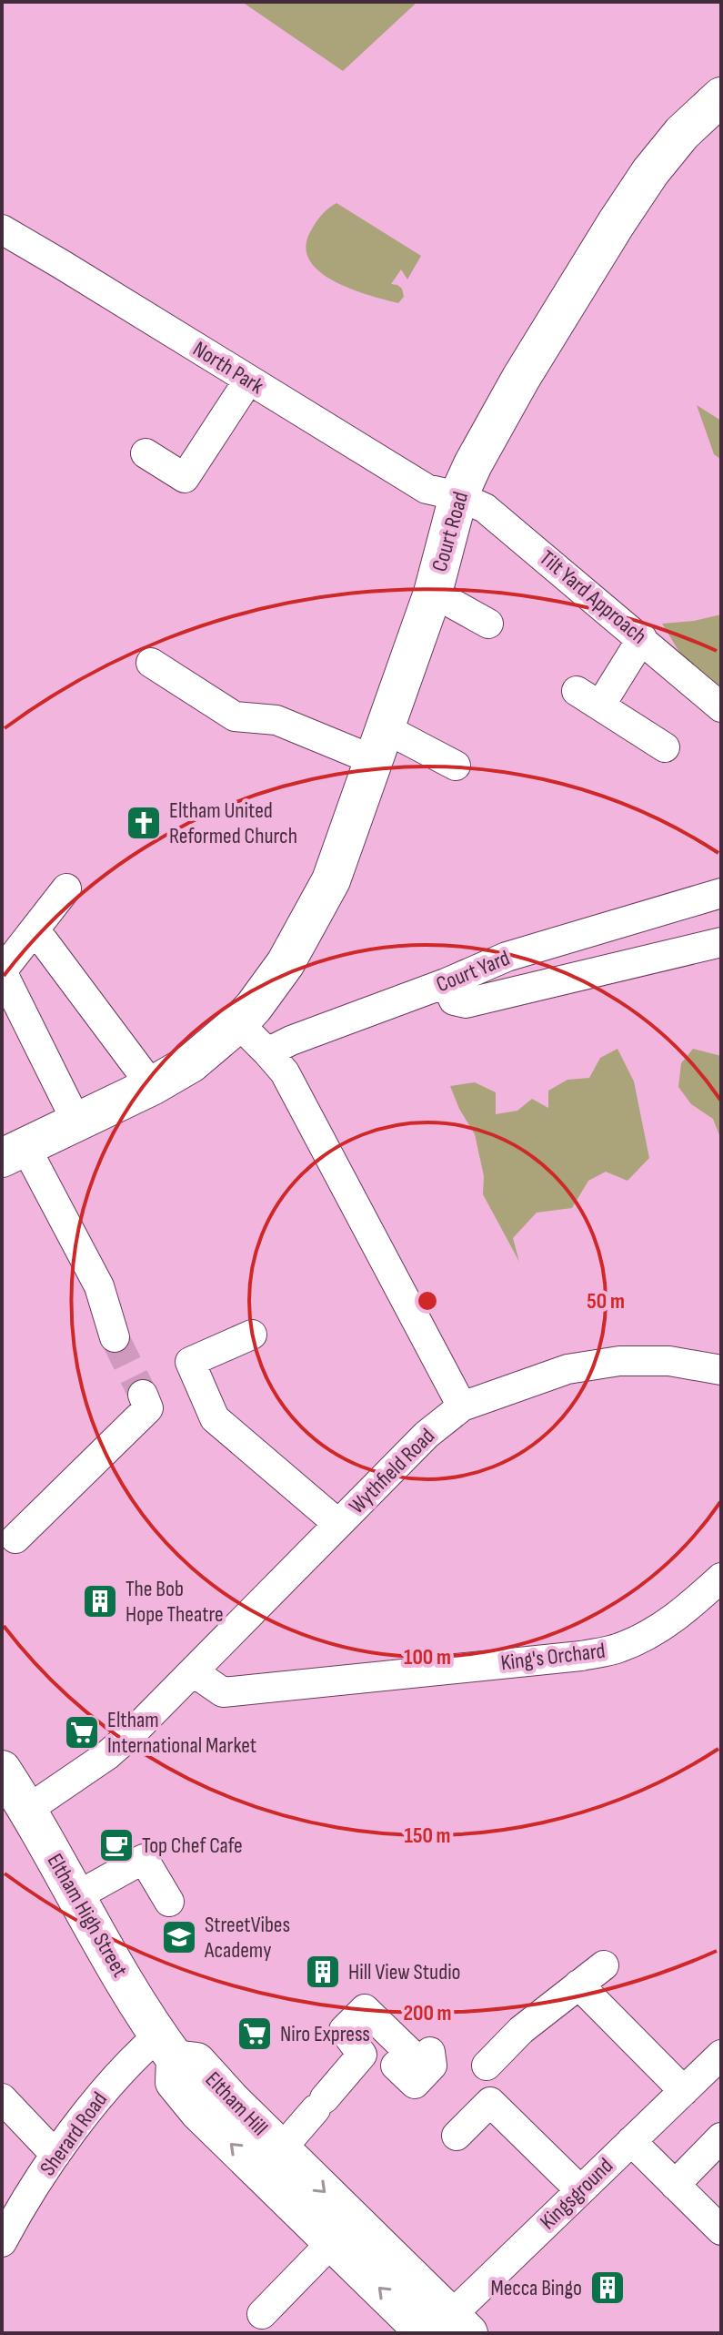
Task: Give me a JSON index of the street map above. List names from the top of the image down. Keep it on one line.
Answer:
{"streets":{"main road":["Court Road","Eltham High Street","Eltham Hill"],"street":["North Park","Tilt Yard Approach","Court Yard","Wythfield Road","King's Orchard","Sherard Road","Kingsground"]},"crossings":[["North Park","Court Road"],["North Park","Tilt Yard Approach"],["Court Road","Tilt Yard Approach"],["Wythfield Road","King's Orchard"],["Wythfield Road","Eltham High Street"],["Eltham High Street","Eltham Hill"],["Eltham High Street","Sherard Road"],["Eltham Hill","Sherard Road"],["Eltham Hill","Kingsground"]],"places":{"church":["Eltham United Reformed Church"],"building":["The Bob Hope Theatre","Hill View Studio","Mecca Bingo"],"supermarket":["Eltham International Market","Niro Express"],"cafe":["Top Chef Cafe"],"school or university":["StreetVibes Academy"]},"rings":["50 m","100 m","150 m","200 m"]}
